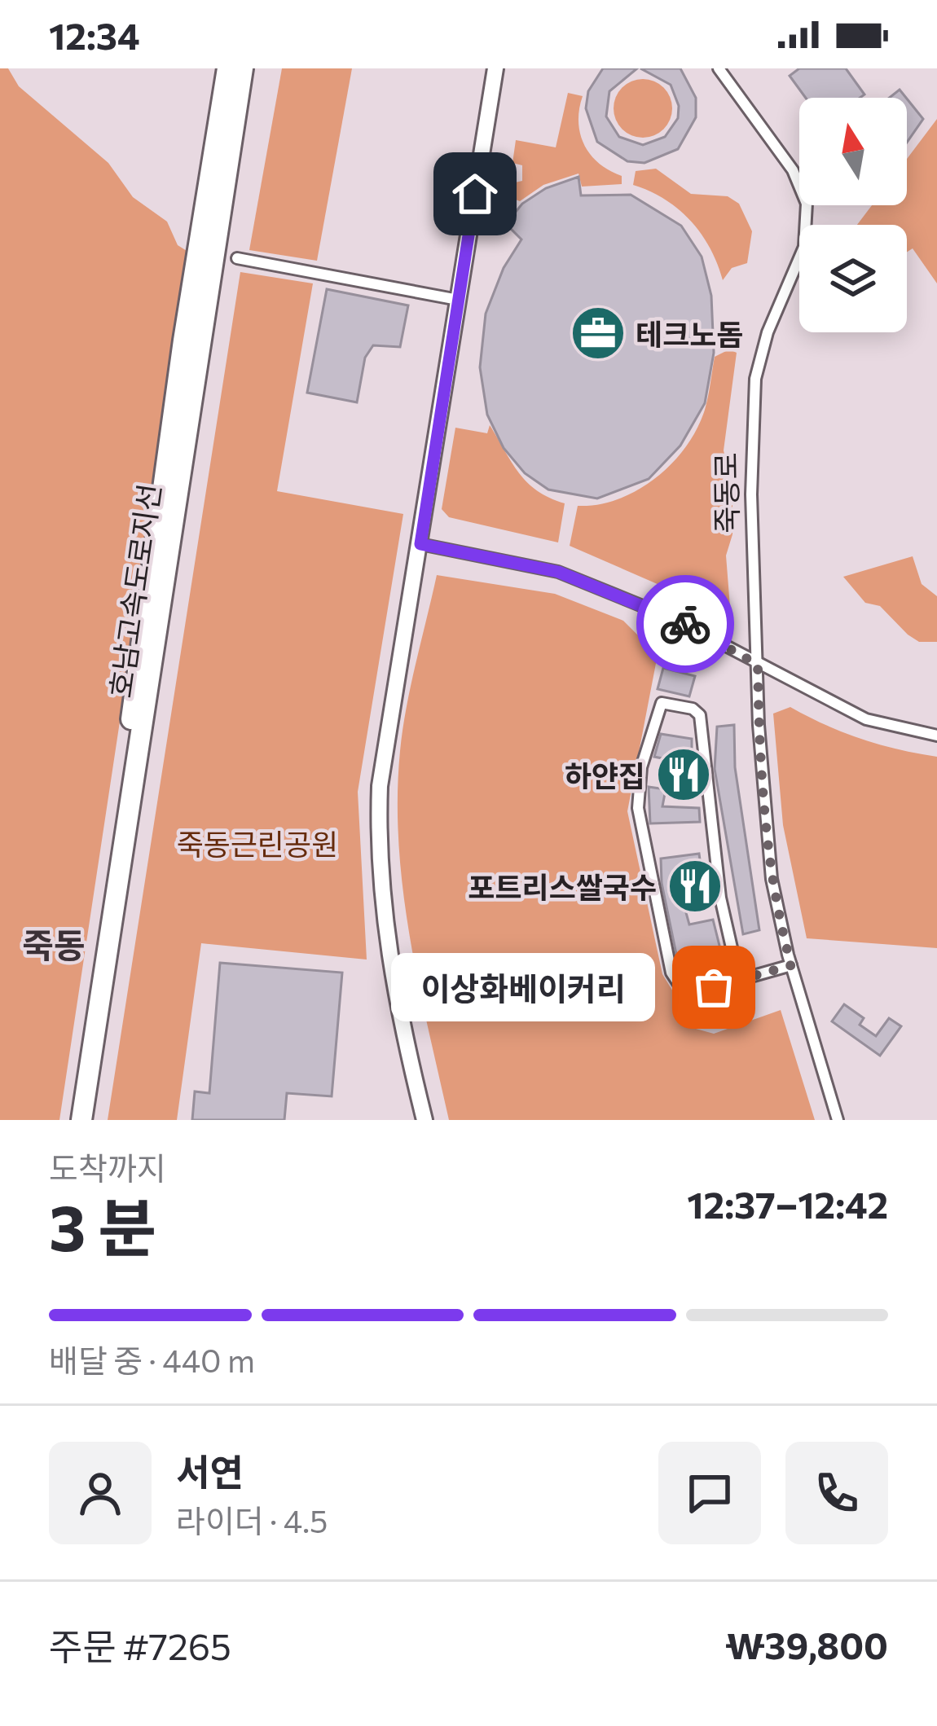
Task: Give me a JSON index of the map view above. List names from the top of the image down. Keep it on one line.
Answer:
{"streets":{"highway":["호남고속도로지선"],"street":["죽동로"]},"districts":["죽동"],"parks":["죽동근린공원"],"places":{"office":["테크노돔"],"restaurant":["하얀집","포트리스쌀국수"],"other":["이상화베이커리"]},"north":"top","page":{"status":"12:34","bubble":"이상화베이커리","heading":["3 분","도착까지","12:37–12:42"],"panel":["서연","라이더 · 4.5","주문 #7265","₩39,800"],"bar":"배달 중 · 440 m"}}
